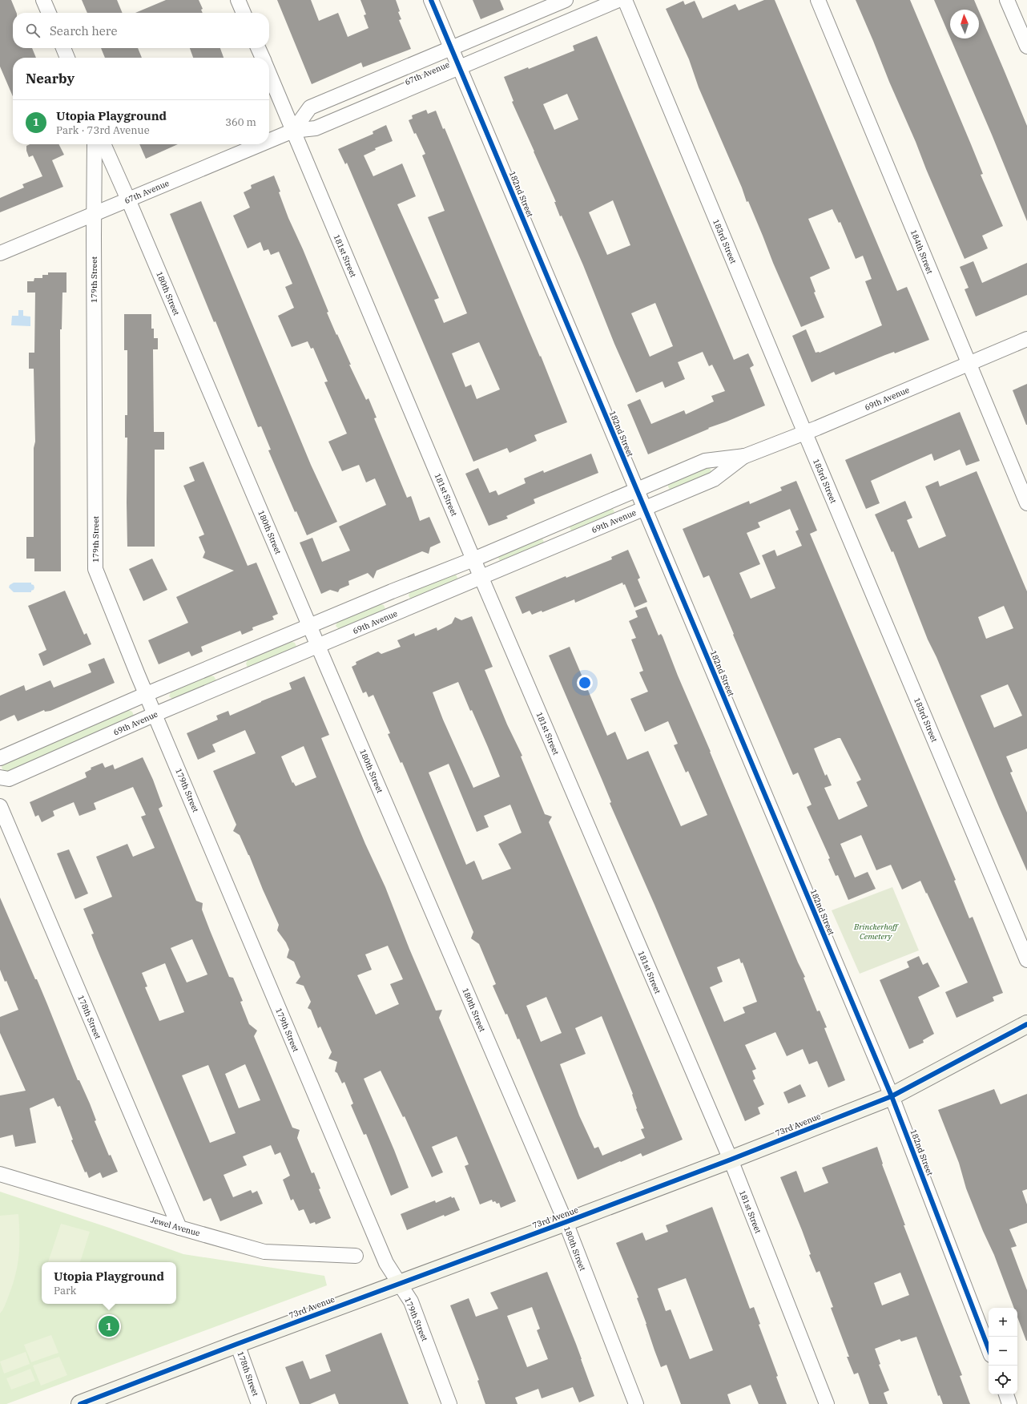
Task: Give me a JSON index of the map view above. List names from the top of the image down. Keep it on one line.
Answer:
{"streets":{"street":["67th Avenue","182nd Street","183rd Street","184th Street","181st Street","179th Street","180th Street","69th Avenue","178th Street","73rd Avenue","Jewel Avenue"]},"crossings":[["67th Avenue","182nd Street"],["67th Avenue","181st Street"],["67th Avenue","179th Street"],["67th Avenue","180th Street"],["182nd Street","69th Avenue"],["182nd Street","73rd Avenue"],["183rd Street","69th Avenue"],["184th Street","69th Avenue"],["181st Street","69th Avenue"],["181st Street","73rd Avenue"],["179th Street","69th Avenue"],["179th Street","73rd Avenue"],["180th Street","69th Avenue"],["180th Street","73rd Avenue"],["178th Street","73rd Avenue"],["178th Street","Jewel Avenue"]],"parks":["Brinckerhoff Cemetery"],"north":"top","page":{"search":"Search here","heading":"Nearby","list":[{"mark":"1","name":"Utopia Playground","note":"Park · 73rd Avenue","value":"360 m"}],"popup":["Utopia Playground","Park"],"map_buttons":["+","−"],"pins":"1"}}
